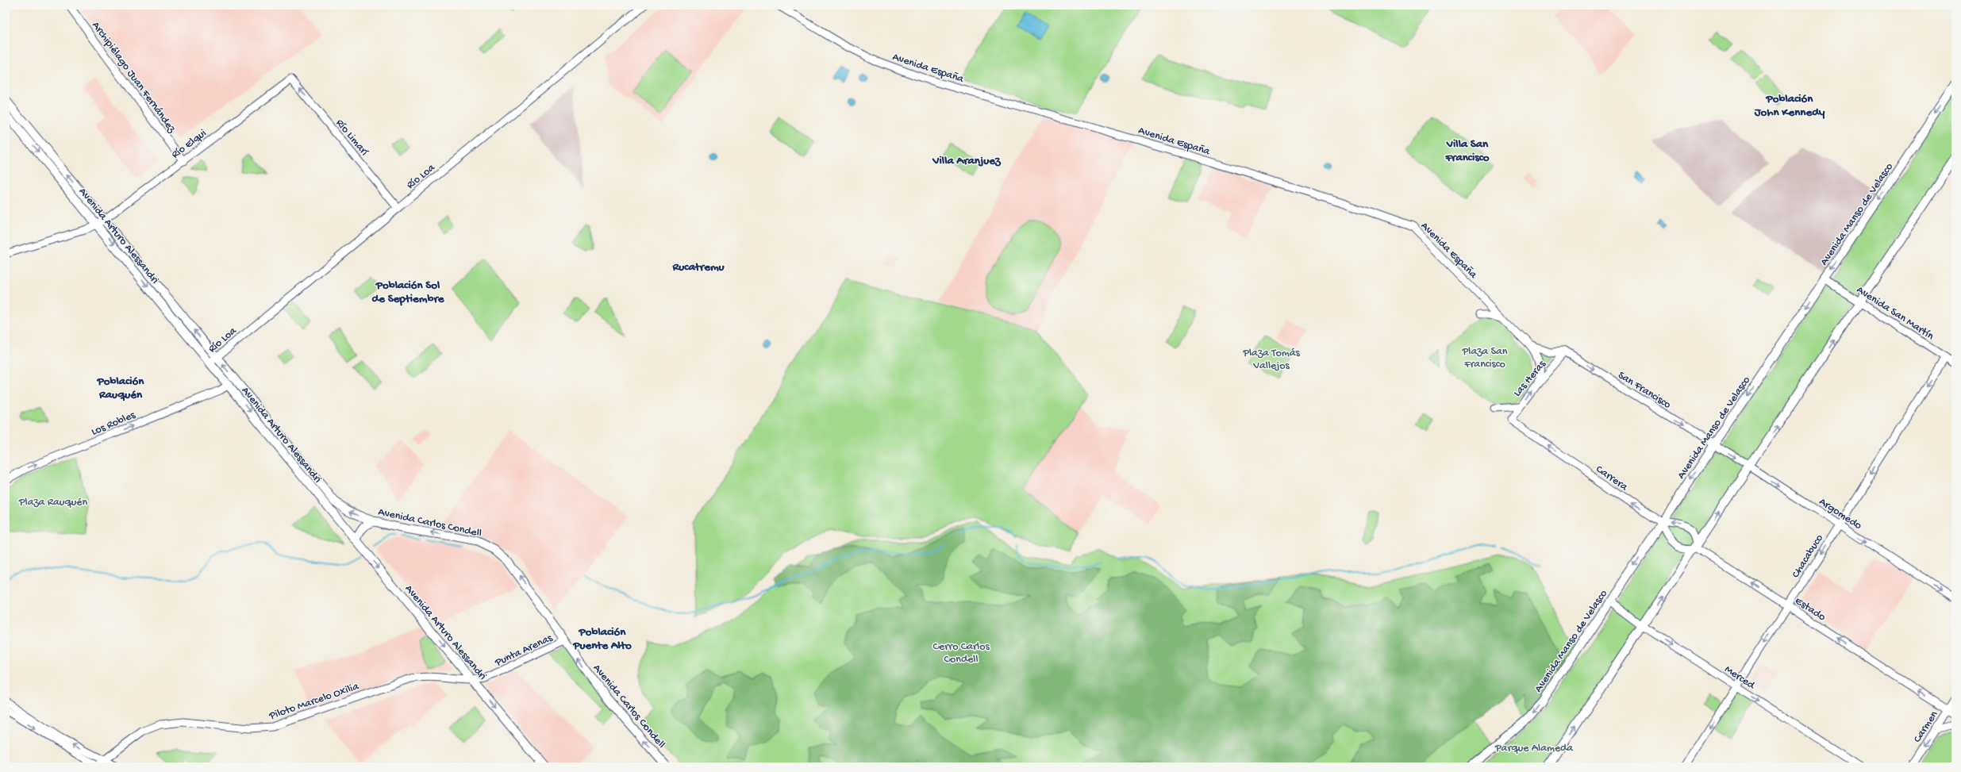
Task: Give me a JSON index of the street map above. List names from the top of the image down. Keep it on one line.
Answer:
{"streets":{"main road":["Avenida Manso de Velasco","Avenida Arturo Alessandri","Avenida Carlos Condell"],"street":["Avenida España","Archipiélago Juan Fernández","Río Limarí","Río Elqui","Río Loa","Avenida San Martín","Las Heras","San Francisco","Los Robles","Carrera","Argomedo","Chacabuco","Estado","Punta Arenas","Merced","Piloto Marcelo Oxilia","Carmen"]},"crossings":[["Avenida España","Las Heras"],["Avenida España","San Francisco"],["Archipiélago Juan Fernández","Río Elqui"],["Río Limarí","Río Elqui"],["Río Limarí","Río Loa"],["Río Elqui","Avenida Arturo Alessandri"],["Río Loa","Avenida Arturo Alessandri"],["Avenida Manso de Velasco","Avenida San Martín"],["Avenida Manso de Velasco","San Francisco"],["Avenida Manso de Velasco","Carrera"],["Avenida Manso de Velasco","Argomedo"],["Avenida Manso de Velasco","Merced"],["Avenida Arturo Alessandri","Los Robles"],["Avenida Arturo Alessandri","Avenida Carlos Condell"],["Avenida Arturo Alessandri","Punta Arenas"],["Avenida Arturo Alessandri","Piloto Marcelo Oxilia"],["Avenida San Martín","Chacabuco"],["Las Heras","San Francisco"],["Las Heras","Carrera"],["San Francisco","Argomedo"],["Argomedo","Chacabuco"],["Avenida Carlos Condell","Punta Arenas"],["Chacabuco","Estado"],["Chacabuco","Merced"],["Estado","Carmen"],["Punta Arenas","Piloto Marcelo Oxilia"]],"one_way":["Río Limarí","San Francisco","Los Robles","Carrera","Argomedo","Avenida Carlos Condell","Chacabuco","Estado","Merced","Carmen"],"districts":["Población John Kennedy","Villa San Francisco","Villa Aranjuez","Rucatremu","Población Sol de Septiembre","Población Rauquén","Población Puente Alto"],"parks":["Plaza San Francisco","Plaza Tomás Vallejos","Plaza Rauquén","Cerro Carlos Condell","Parque Alameda"]}
